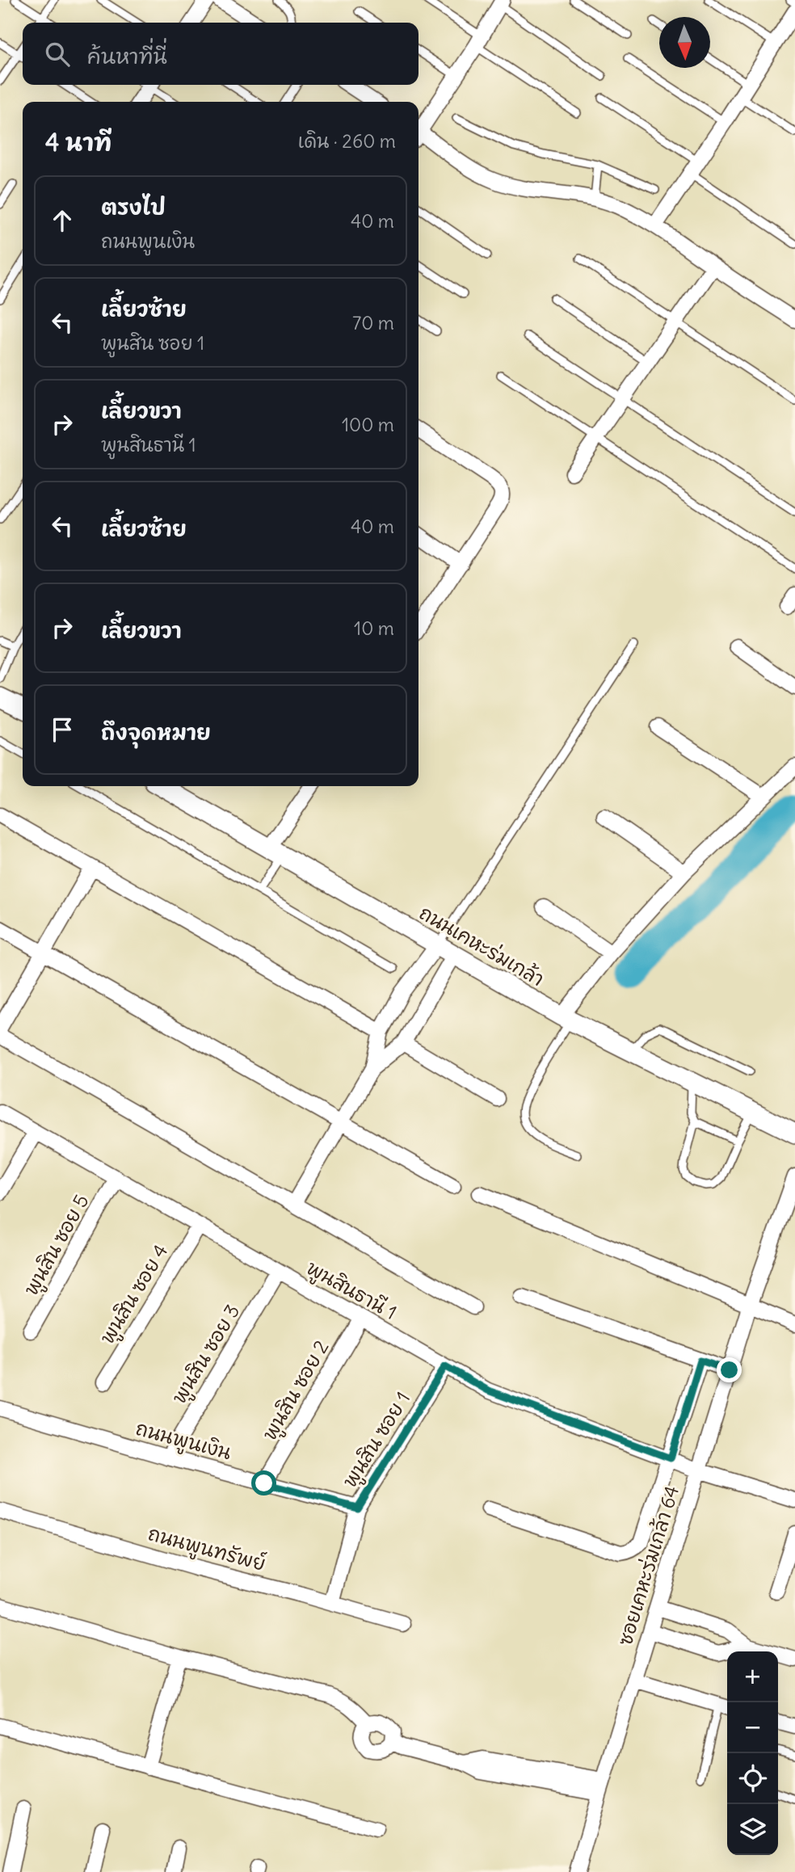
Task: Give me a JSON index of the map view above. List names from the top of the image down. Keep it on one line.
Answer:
{"streets":{"street":["ถนนเคหะร่มเกล้า","พูนสิน ซอย 5","พูนสินธานี 1","พูนสิน ซอย 4","พูนสิน ซอย 3","พูนสิน ซอย 2","พูนสิน ซอย 1","ถนนพูนเงิน","ถนนพูนทรัพย์","ซอยเคหะร่มเกล้า 64"]},"crossings":[["พูนสิน ซอย 5","พูนสินธานี 1"],["พูนสินธานี 1","พูนสิน ซอย 4"],["พูนสินธานี 1","พูนสิน ซอย 3"],["พูนสินธานี 1","พูนสิน ซอย 2"],["พูนสินธานี 1","พูนสิน ซอย 1"],["พูนสินธานี 1","ซอยเคหะร่มเกล้า 64"],["พูนสิน ซอย 3","ถนนพูนเงิน"],["พูนสิน ซอย 2","ถนนพูนเงิน"],["พูนสิน ซอย 1","ถนนพูนเงิน"],["พูนสิน ซอย 1","ถนนพูนทรัพย์"]],"north":"bottom","page":{"search":"ค้นหาที่นี่","heading":["4 นาที","เดิน · 260 m"],"list":[["ตรงไป","ถนนพูนเงิน","40 m"],["เลี้ยวซ้าย","พูนสิน ซอย 1","70 m"],["เลี้ยวขวา","พูนสินธานี 1","100 m"],["เลี้ยวซ้าย","40 m"],["เลี้ยวขวา","10 m"],"ถึงจุดหมาย"],"map_buttons":["+","−"]}}
